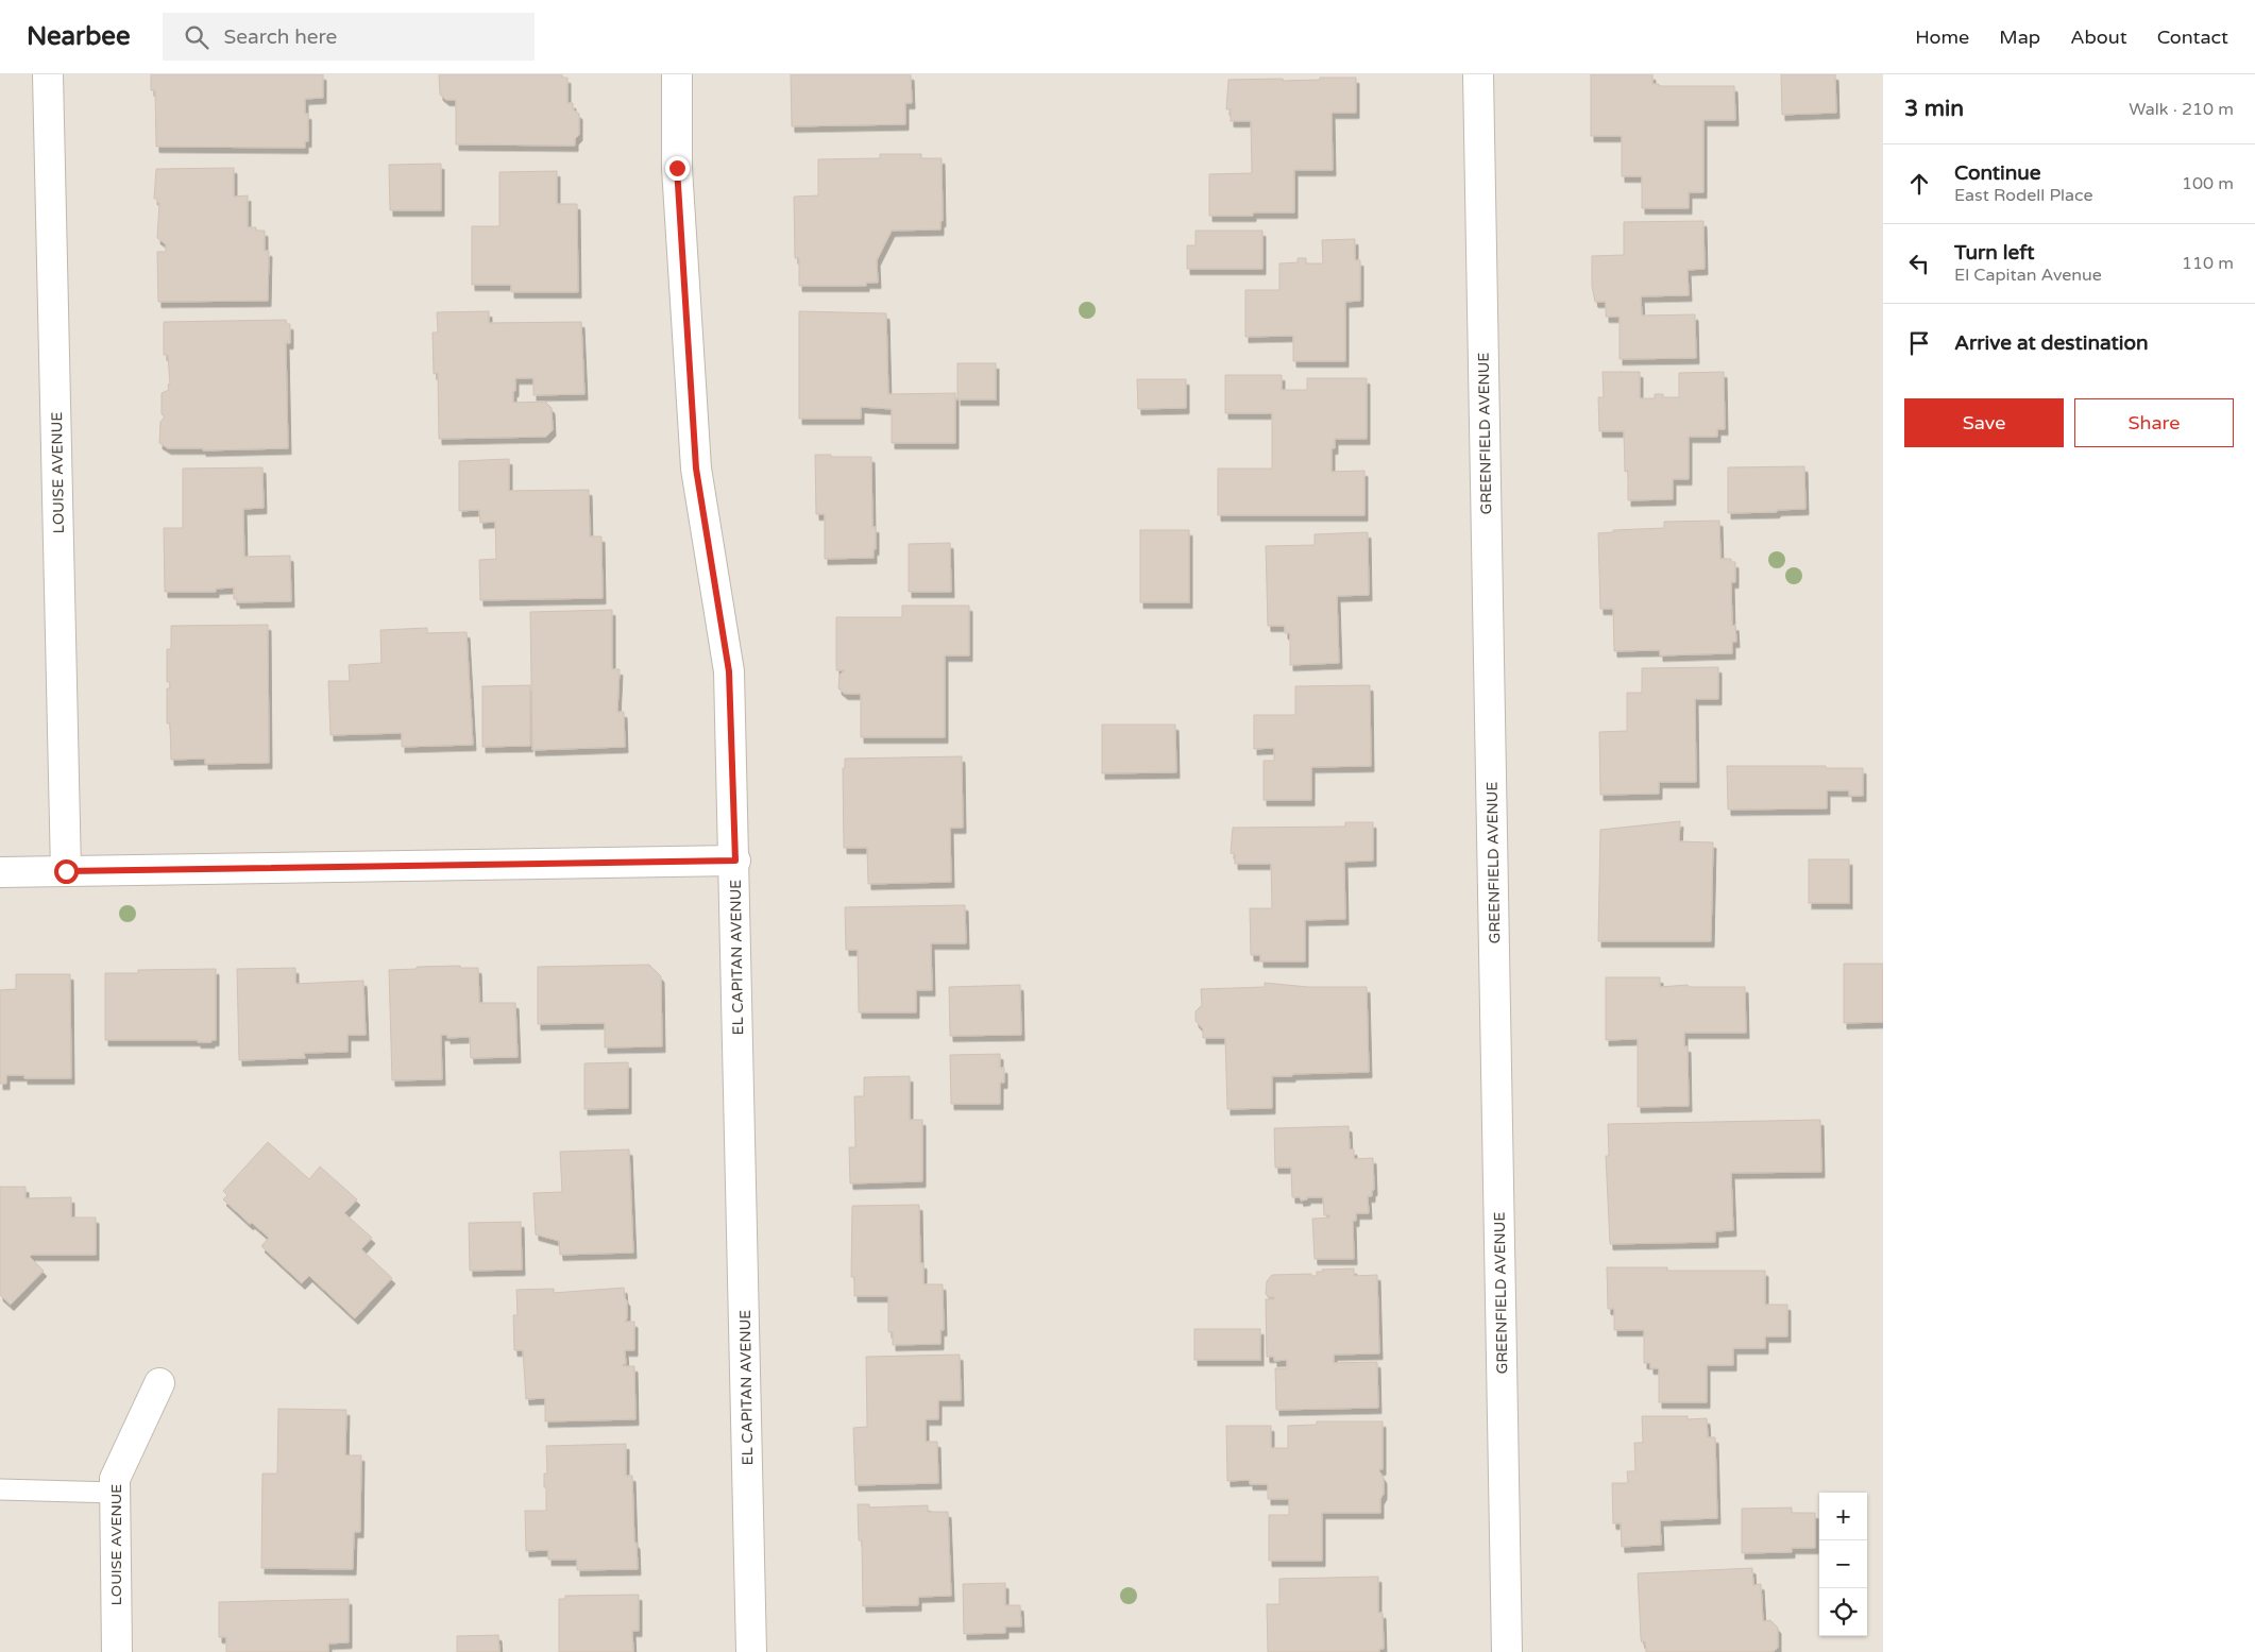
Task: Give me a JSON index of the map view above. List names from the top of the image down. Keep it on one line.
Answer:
{"streets":{"street":["GREENFIELD AVENUE","LOUISE AVENUE","EL CAPITAN AVENUE"]},"page":{"header":"Nearbee","search":"Search here","nav":["Home","Map","About","Contact"],"heading":["3 min","Walk · 210 m"],"list":[["Continue","East Rodell Place","100 m"],["Turn left","El Capitan Avenue","110 m"],"Arrive at destination"],"buttons":["Save","Share"],"map_buttons":["+","−"]}}
